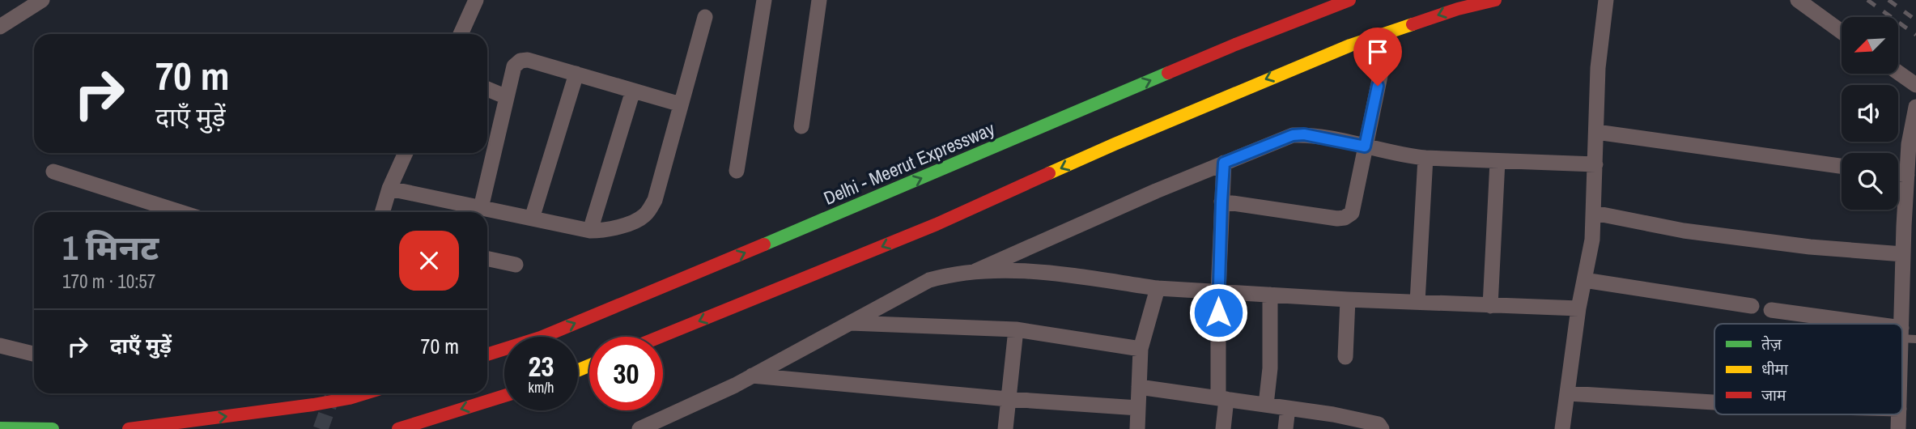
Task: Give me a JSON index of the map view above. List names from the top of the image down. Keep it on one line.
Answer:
{"streets":{"highway":["Delhi - Meerut Expressway"]},"legend":["तेज़","धीमा","जाम"],"north":"bottom left","page":{"turn":["70 m","दाएँ मुड़ें"],"heading":["1 मिनट","170 m · 10:57"],"list":[{"name":"दाएँ मुड़ें","value":"70 m"}],"speed":"23 km/h","limit":"30"}}
